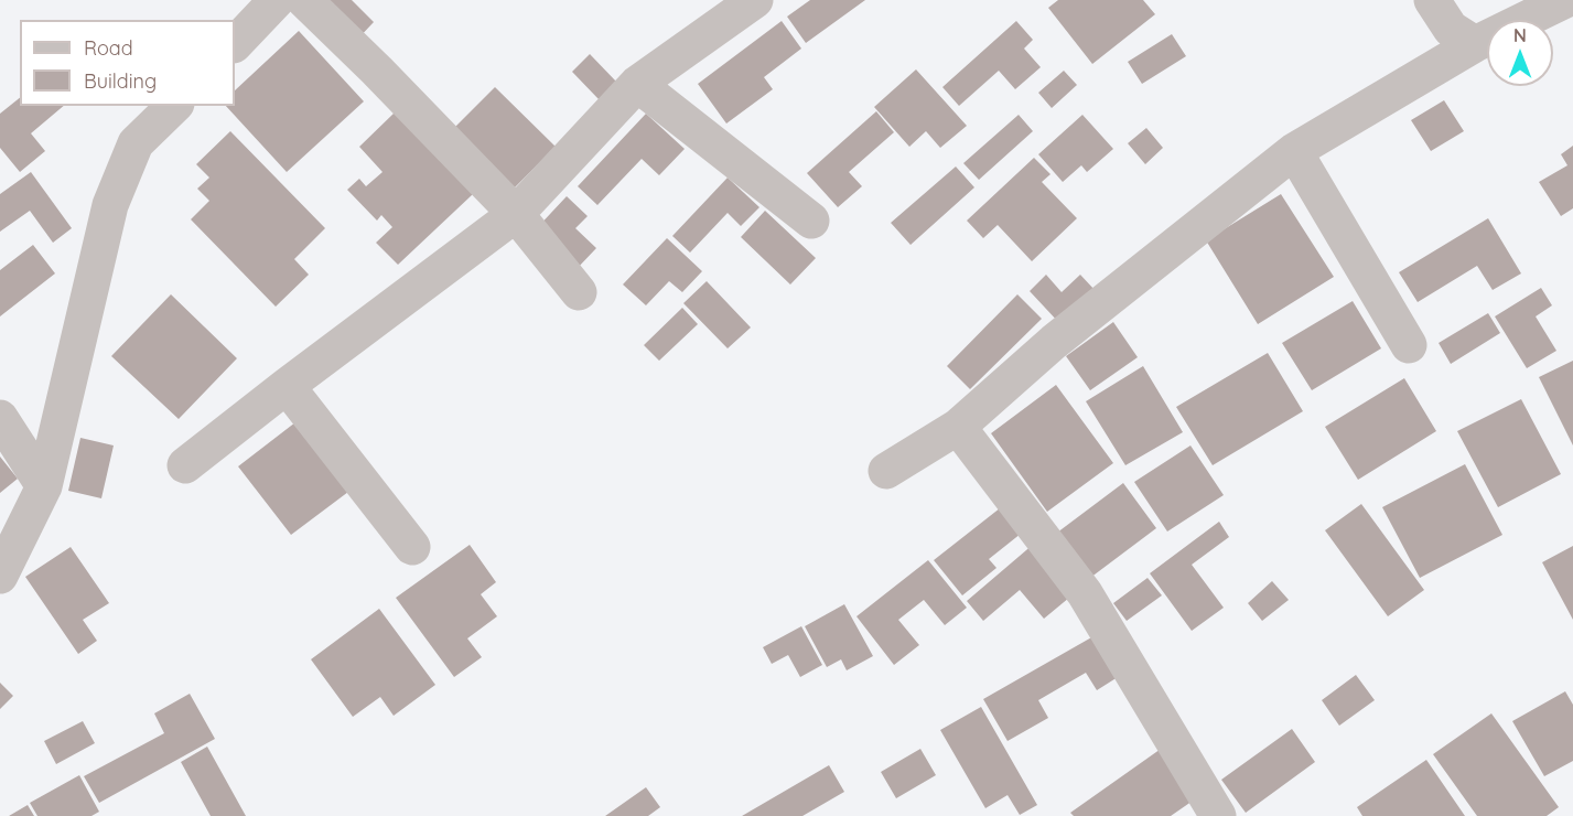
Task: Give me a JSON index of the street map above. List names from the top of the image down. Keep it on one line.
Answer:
{"legend":["Road","Building"],"north":"top"}
